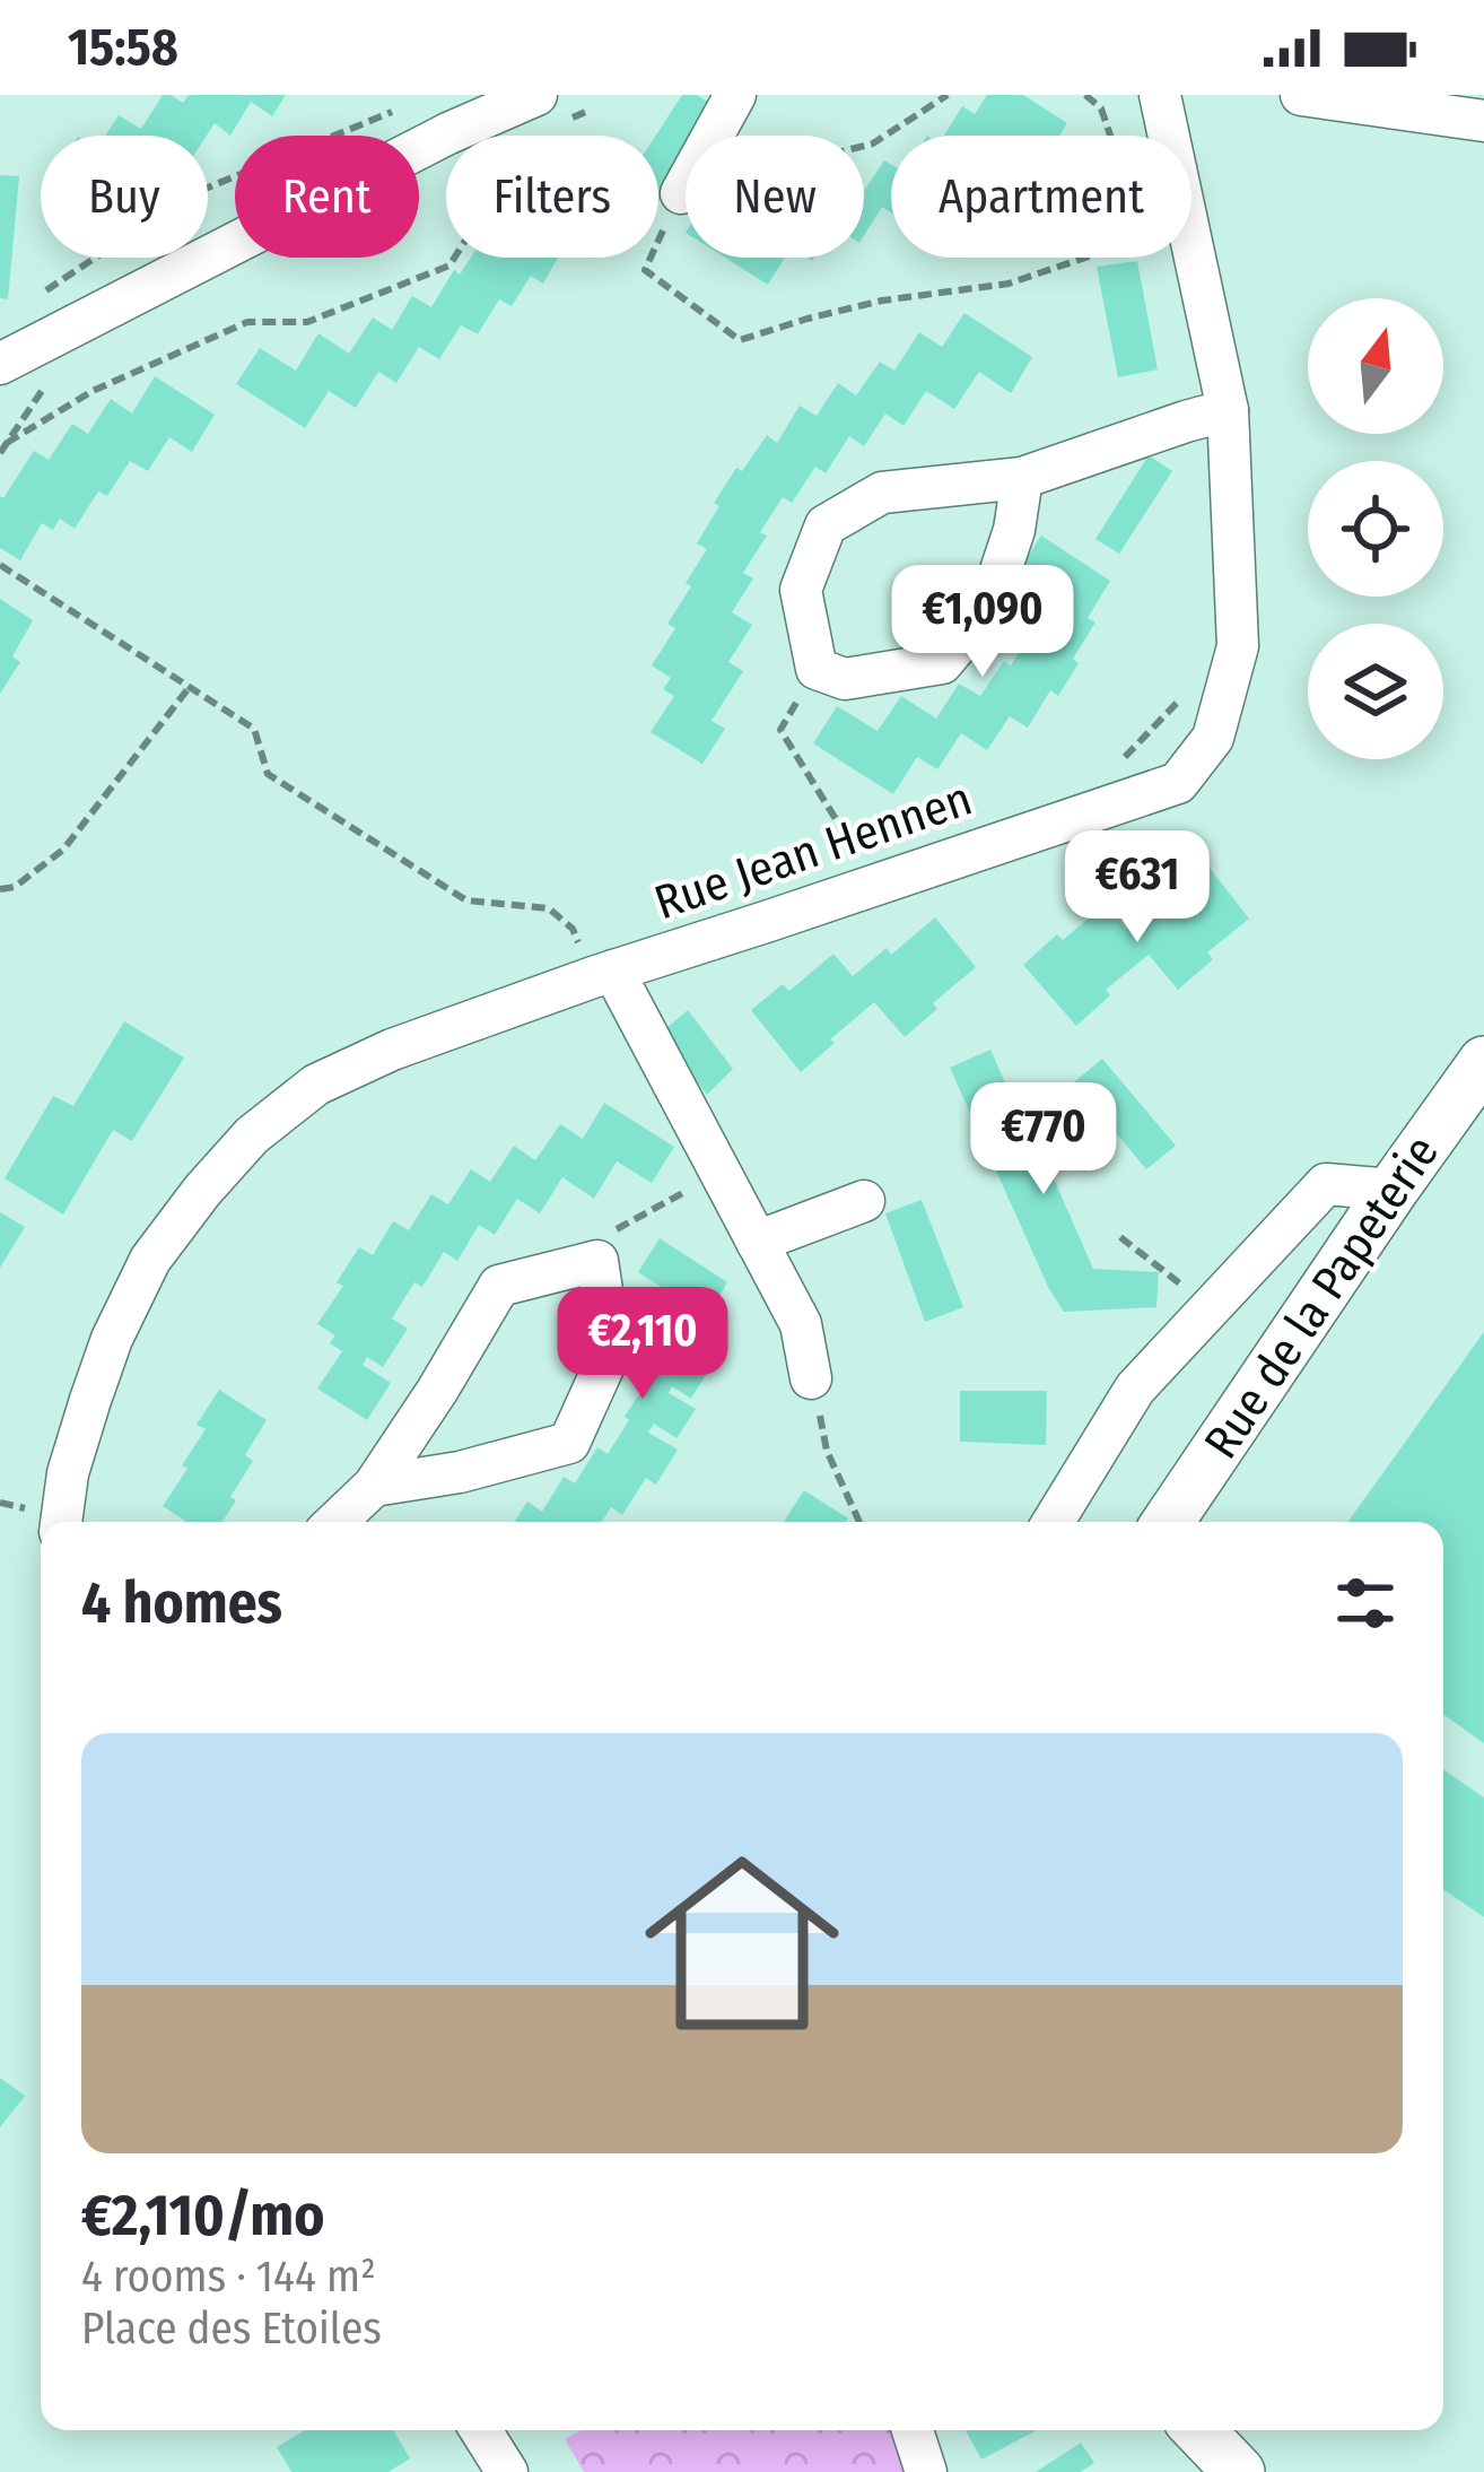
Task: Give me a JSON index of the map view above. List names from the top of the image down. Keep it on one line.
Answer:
{"streets":{"main road":["Rue de la Papeterie"],"street":["Rue Jean Hennen"]},"north":"top","page":{"status":"15:58","chip":["Buy","Rent","Filters","New","Apartment"],"price":["€1,090","€631","€770","€2,110"],"heading":"4 homes","list":[{"name":"€2,110/mo","note":"4 rooms · 144 m² · Place des Etoiles"}]}}
